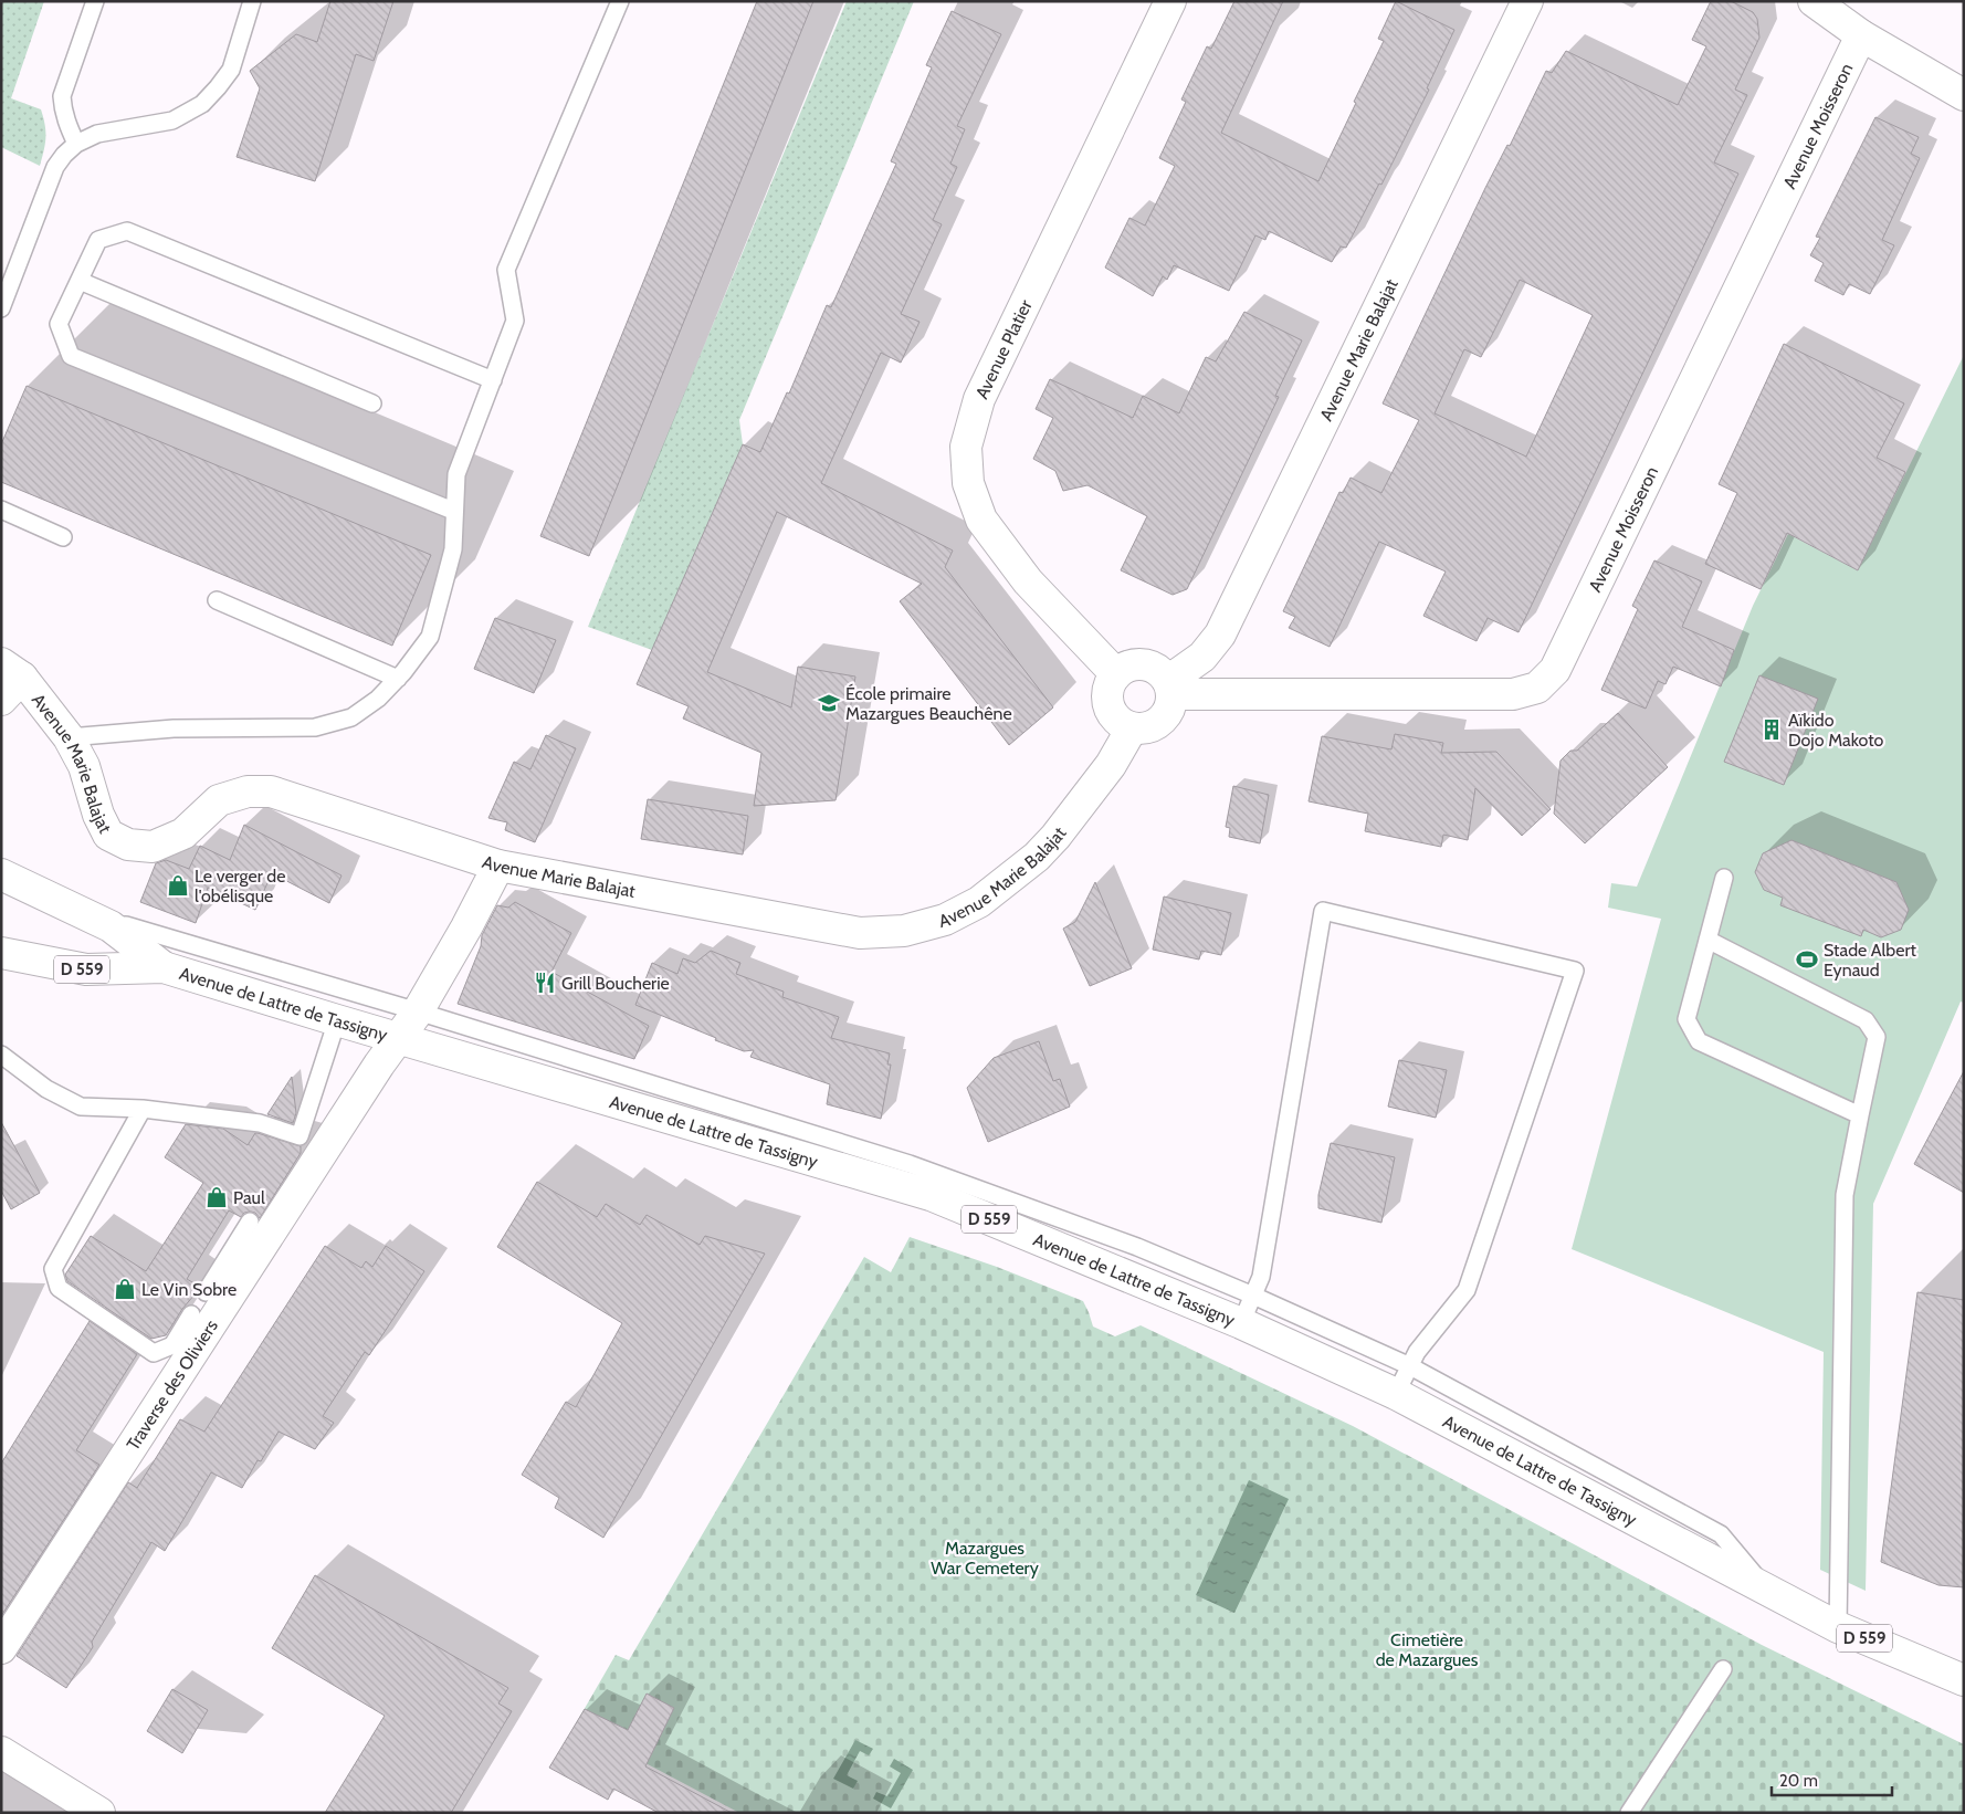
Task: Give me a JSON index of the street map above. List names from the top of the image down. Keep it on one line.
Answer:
{"streets":{"street":["Avenue Moisseron","Avenue Platier","Avenue Marie Balajat","D 559","Avenue de Lattre de Tassigny","Traverse des Oliviers"]},"crossings":[["Avenue Moisseron","Avenue Platier"],["Avenue Moisseron","Avenue Marie Balajat"],["Avenue Platier","Avenue Marie Balajat"],["Avenue Marie Balajat","Traverse des Oliviers"],["Avenue de Lattre de Tassigny","Traverse des Oliviers"]],"parks":["Mazargues War Cemetery","Cimetière de Mazargues"],"places":{"school or university":["École primaire Mazargues Beauchêne"],"building":["Aïkido Dojo Makoto"],"shop":["Le verger de l'obélisque","Paul","Le Vin Sobre"],"sports":["Stade Albert Eynaud"],"restaurant":["Grill Boucherie"]},"scale_bar":"20 m"}
